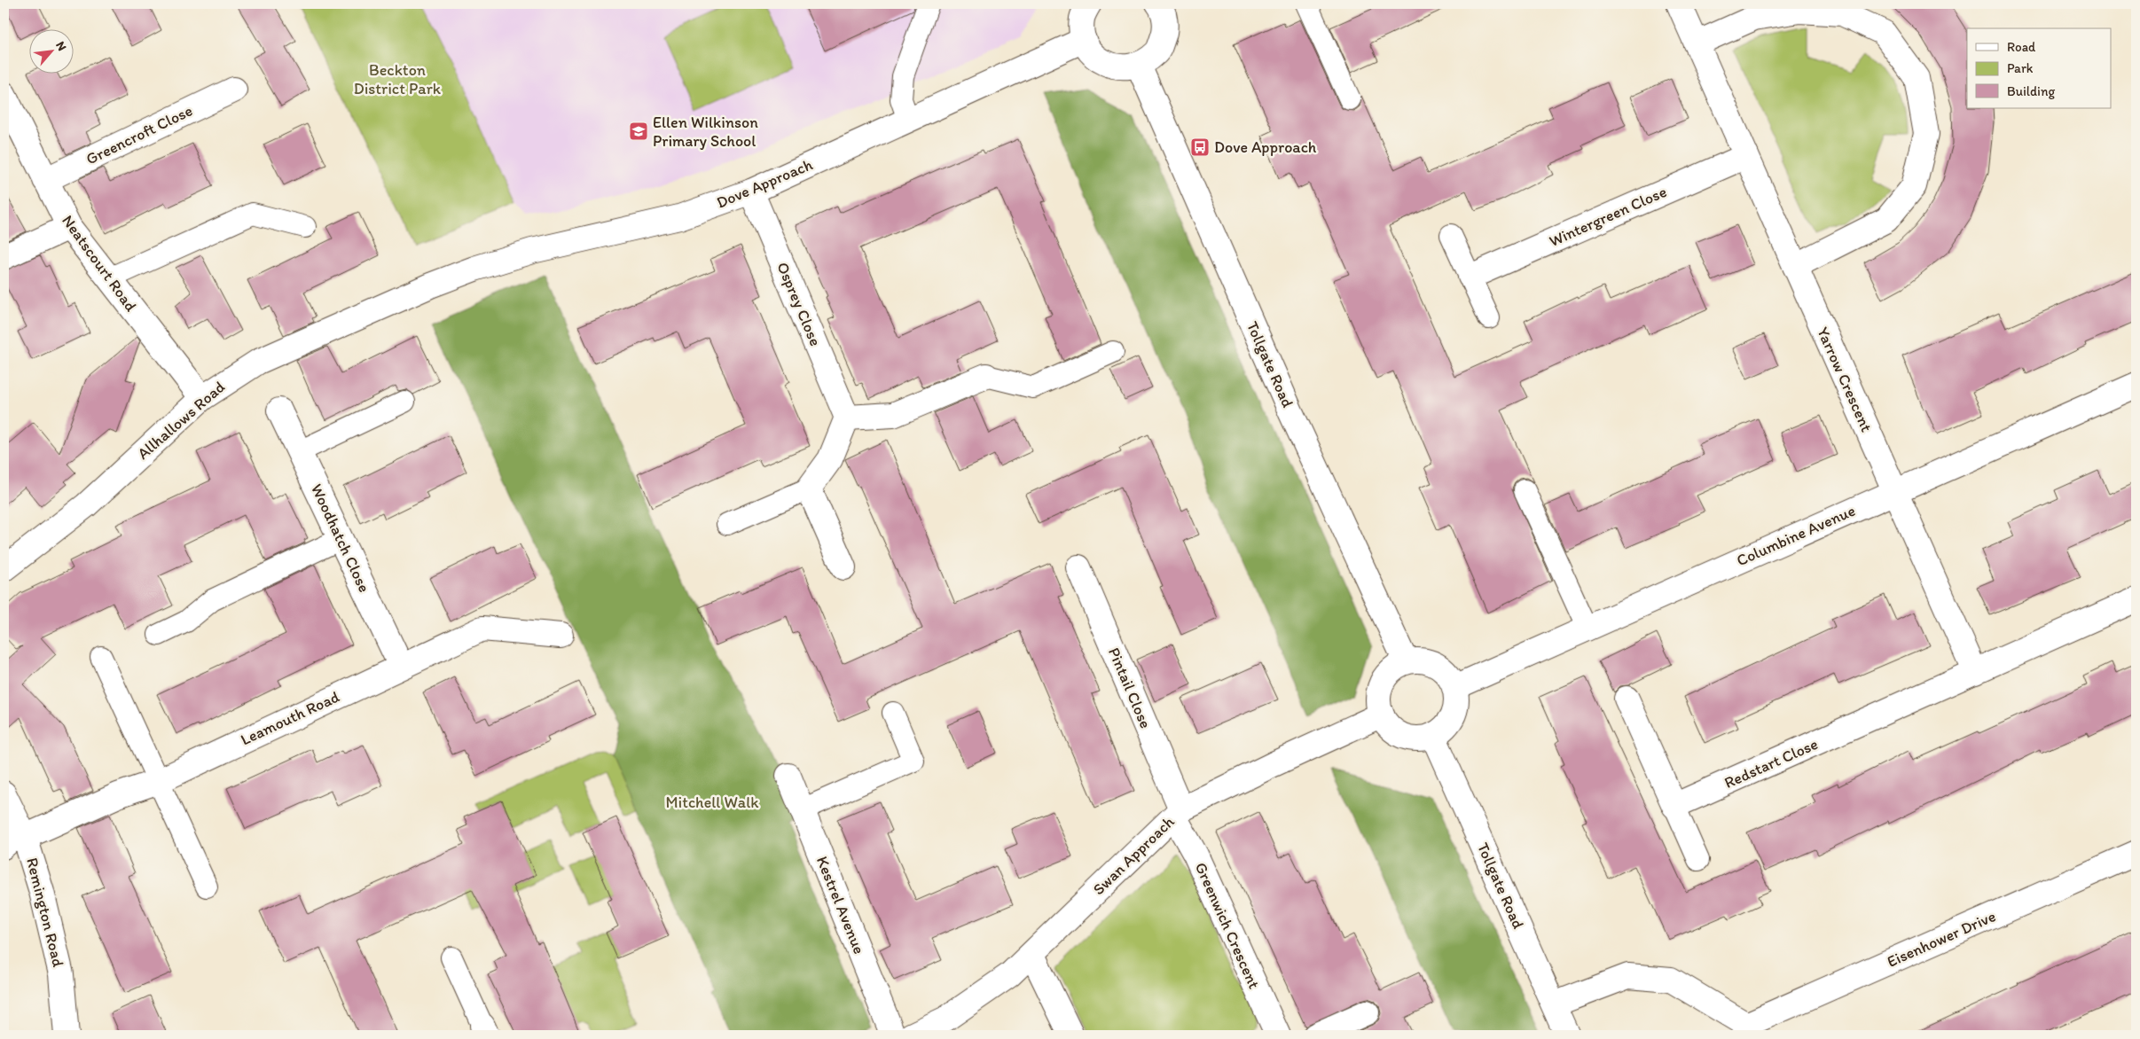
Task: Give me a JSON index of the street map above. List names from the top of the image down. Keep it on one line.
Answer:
{"streets":{"street":["Greencroft Close","Dove Approach","Wintergreen Close","Neatscourt Road","Osprey Close","Tollgate Road","Yarrow Crescent","Allhallows Road","Columbine Avenue","Woodhatch Close","Pintail Close","Leamouth Road","Redstart Close","Swan Approach","Kestrel Avenue","Remington Road","Greenwich Crescent","Eisenhower Drive"]},"crossings":[["Greencroft Close","Neatscourt Road"],["Dove Approach","Osprey Close"],["Dove Approach","Allhallows Road"],["Wintergreen Close","Yarrow Crescent"],["Neatscourt Road","Allhallows Road"],["Tollgate Road","Columbine Avenue"],["Tollgate Road","Swan Approach"],["Tollgate Road","Eisenhower Drive"],["Yarrow Crescent","Columbine Avenue"],["Columbine Avenue","Swan Approach"],["Woodhatch Close","Leamouth Road"],["Pintail Close","Swan Approach"],["Pintail Close","Greenwich Crescent"],["Leamouth Road","Remington Road"],["Swan Approach","Greenwich Crescent"]],"parks":["Beckton District Park","Mitchell Walk"],"places":{"school or university":["Ellen Wilkinson Primary School"],"bus stop":["Dove Approach"]},"legend":["Road","Park","Building"],"north":"top right"}
